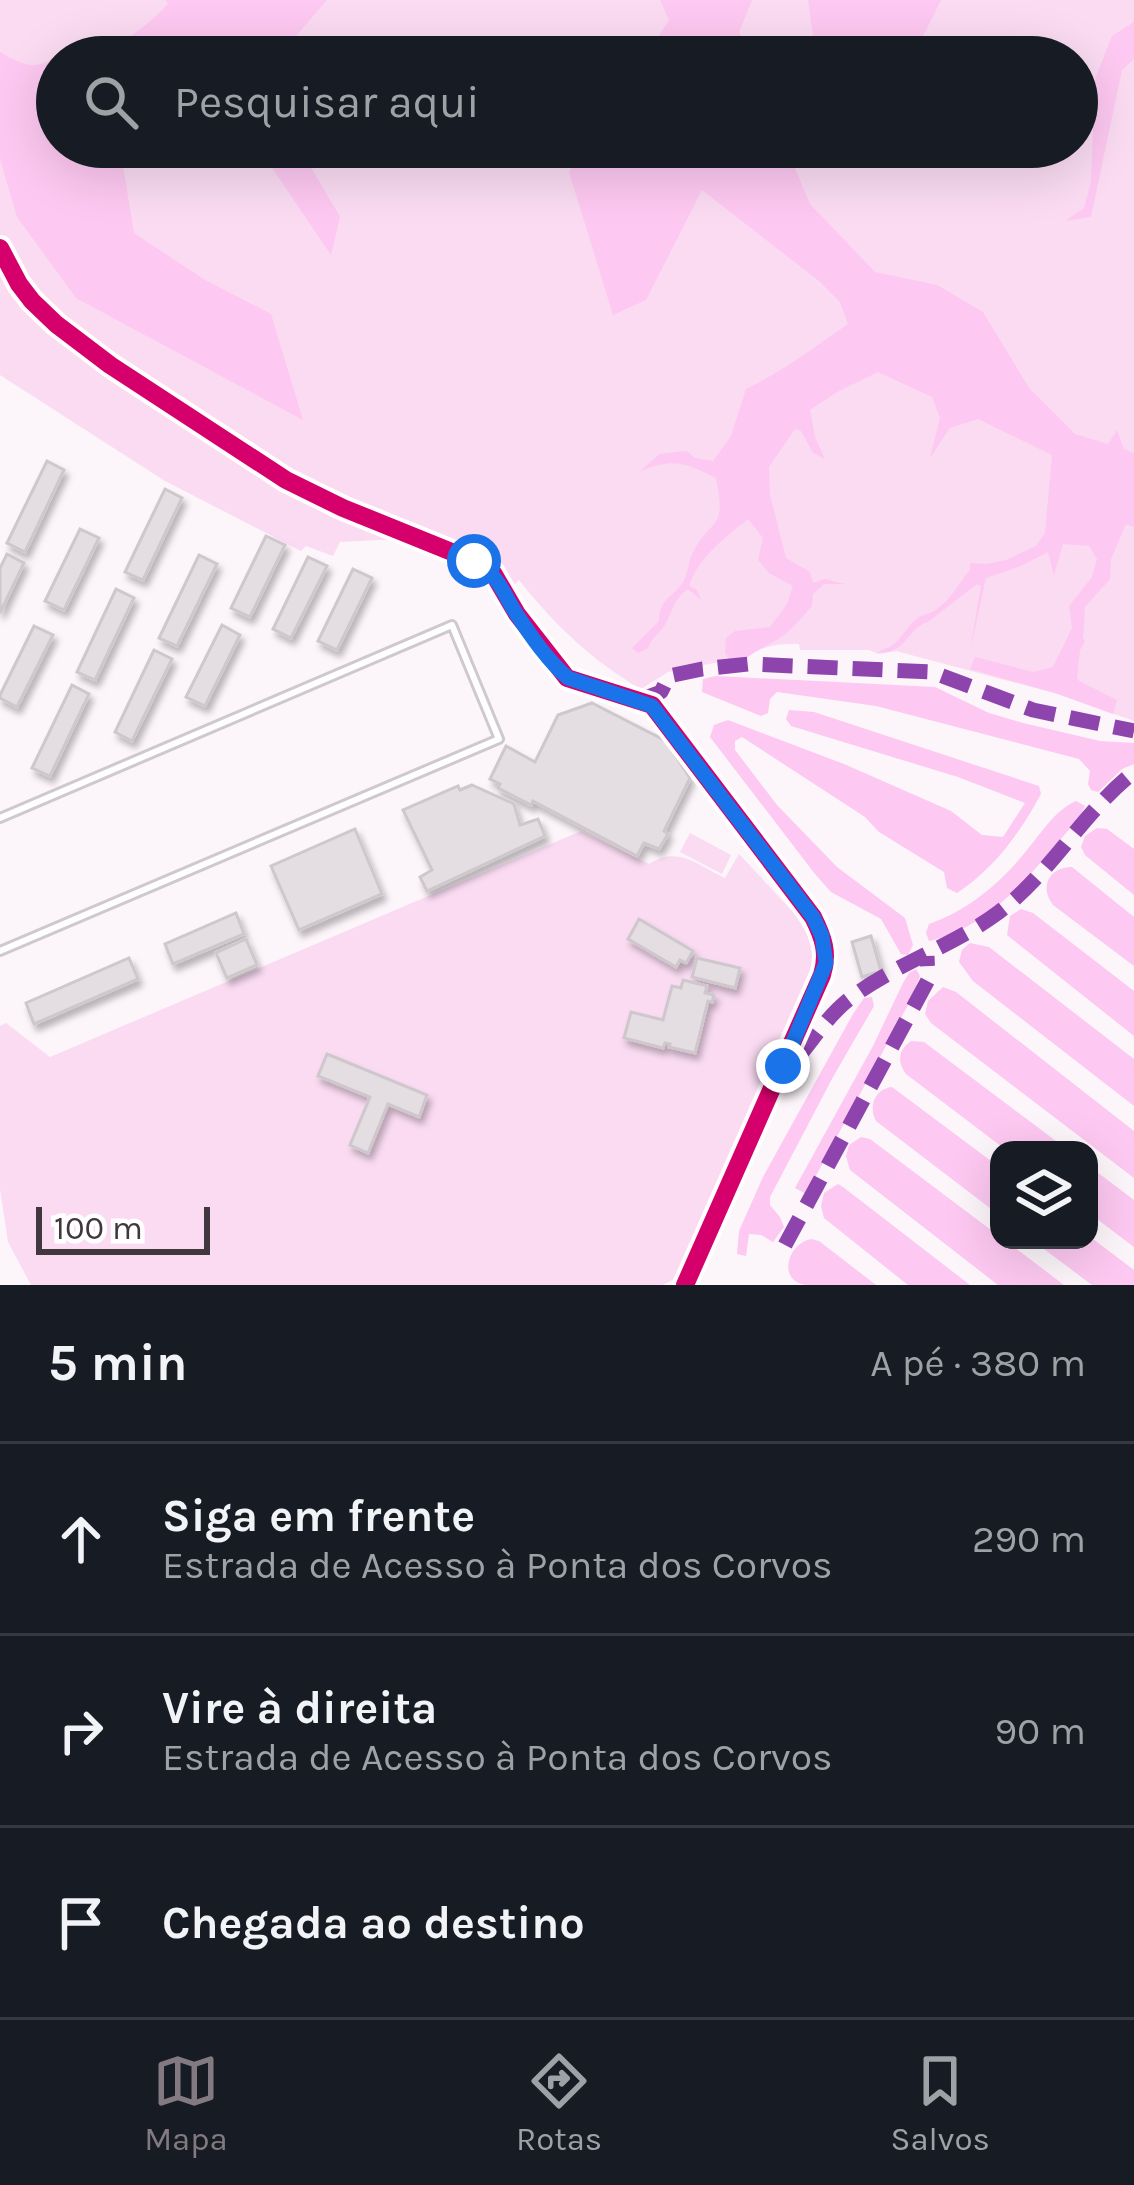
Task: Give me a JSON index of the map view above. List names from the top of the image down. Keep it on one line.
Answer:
{"scale_bar":"100 m","page":{"search":"Pesquisar aqui","scale":"100 m","heading":["5 min","A pé · 380 m"],"list":[["Siga em frente","Estrada de Acesso à Ponta dos Corvos","290 m"],["Vire à direita","Estrada de Acesso à Ponta dos Corvos","90 m"],"Chegada ao destino"],"nav":["Mapa","Rotas","Salvos"]}}
